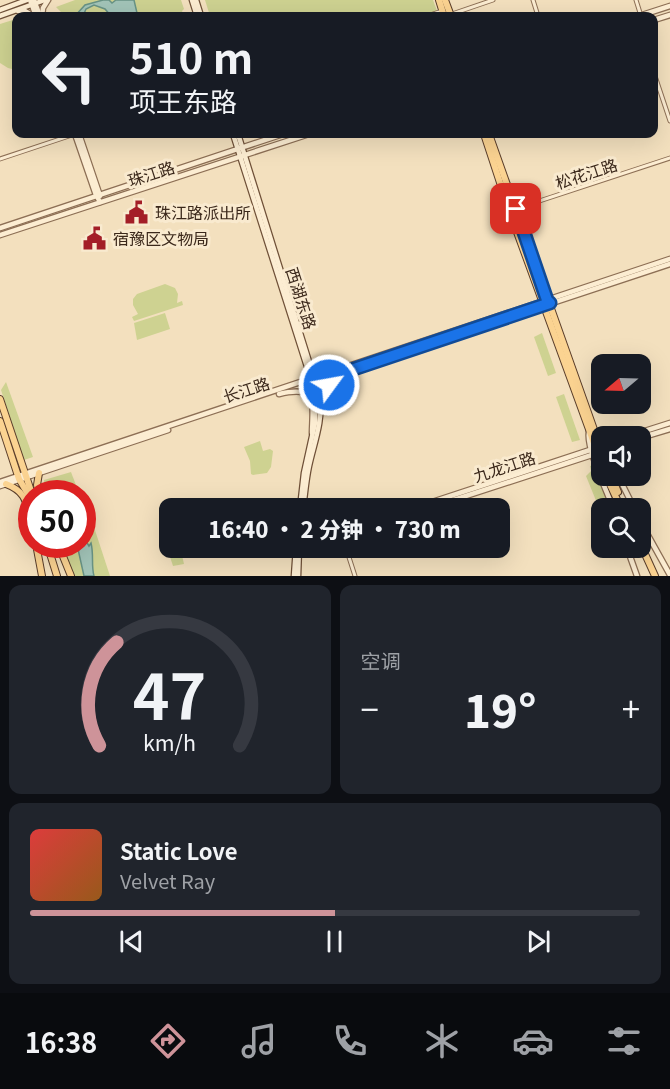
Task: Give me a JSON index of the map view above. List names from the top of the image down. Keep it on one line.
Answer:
{"streets":{"street":["珠江路","松花江路","西湖东路","长江路","九龙江路"]},"crossings":[["珠江路","西湖东路"],["西湖东路","长江路"]],"places":{"public building":["珠江路派出所","宿豫区文物局"]},"north":"left","page":{"turn":["510 m","项王东路"],"limit":"50","trip":"16:40 · 2 分钟 · 730 m","tile":"空调","heat":["−","19°","+"],"song":["Static Love","Velvet Ray"],"tabs":"16:38","gauge":["47","km/h"]}}
